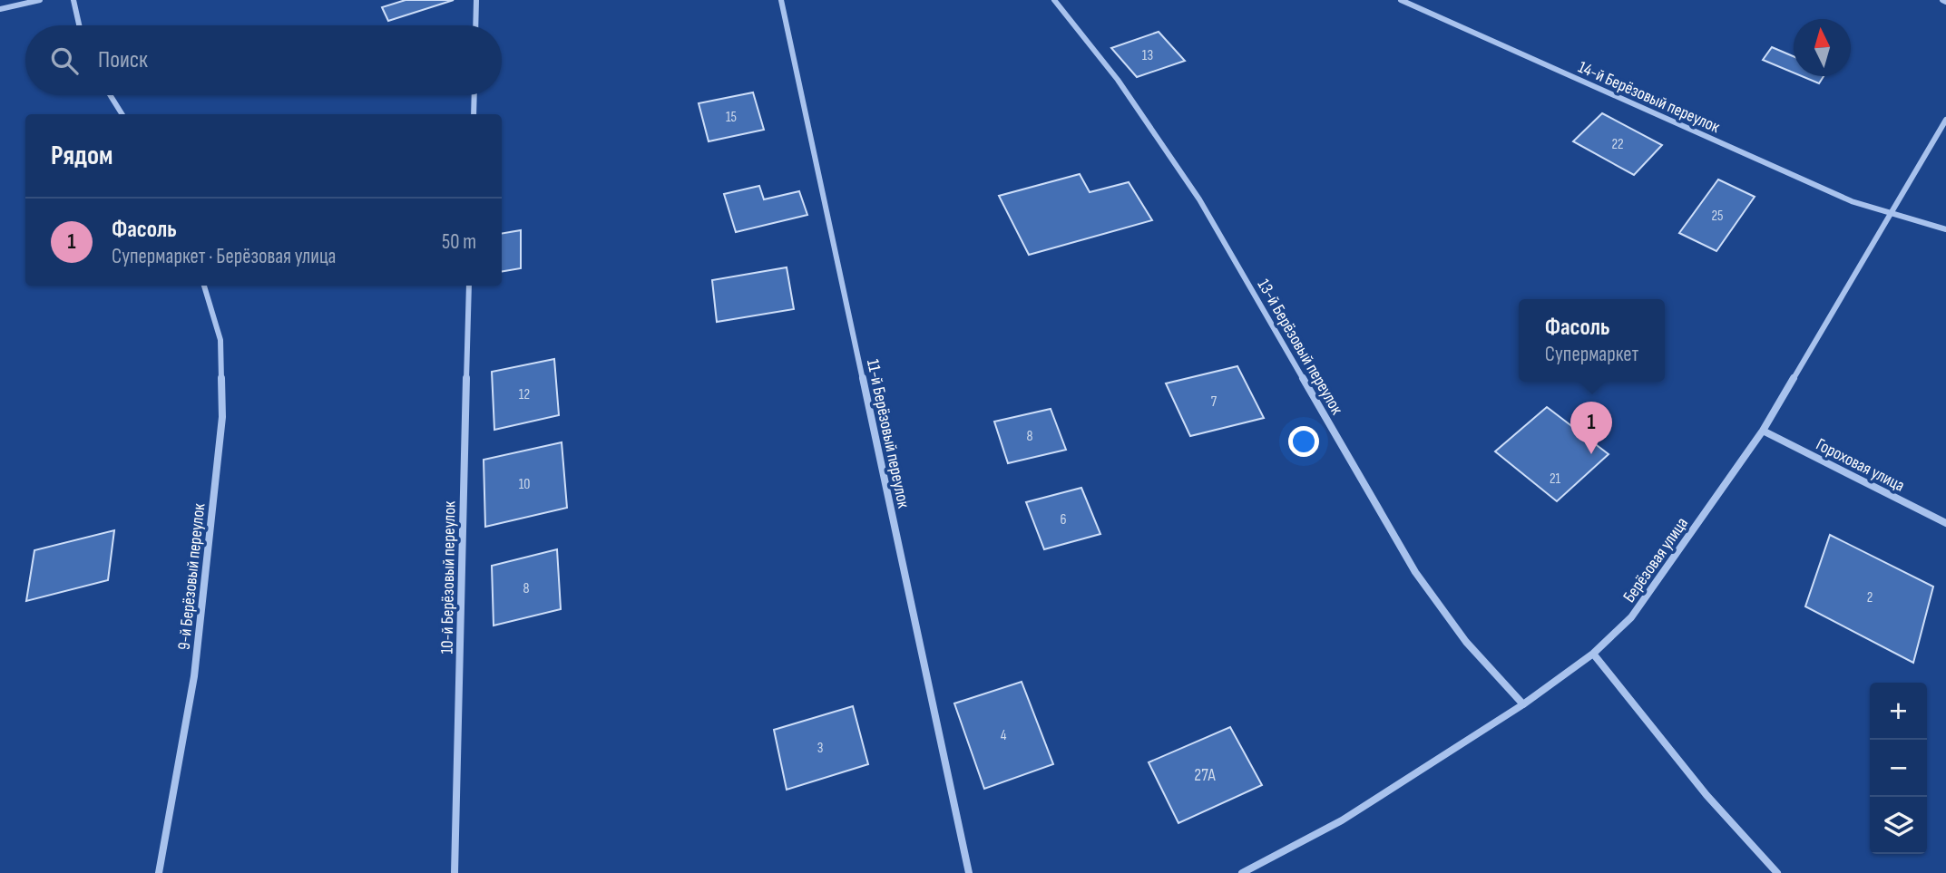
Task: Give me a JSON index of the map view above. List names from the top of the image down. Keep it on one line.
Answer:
{"streets":{"street":["14-й Берёзовый переулок","13-й Берёзовый переулок","11-й Берёзовый переулок","Гороховая улица","Берёзовая улица","9-й Берёзовый переулок","10-й Берёзовый переулок"]},"crossings":[["14-й Берёзовый переулок","Берёзовая улица"],["13-й Берёзовый переулок","Берёзовая улица"],["Гороховая улица","Берёзовая улица"]],"house_numbers":["13","15","22","25","12","7","8","21","10","6","8","2","4","3","27А"],"north":"top","page":{"search":"Поиск","heading":"Рядом","list":[{"mark":"1","name":"Фасоль","note":"Супермаркет · Берёзовая улица","value":"50 m"}],"popup":["Фасоль","Супермаркет"],"pins":"1","map_buttons":["+","−"]}}
